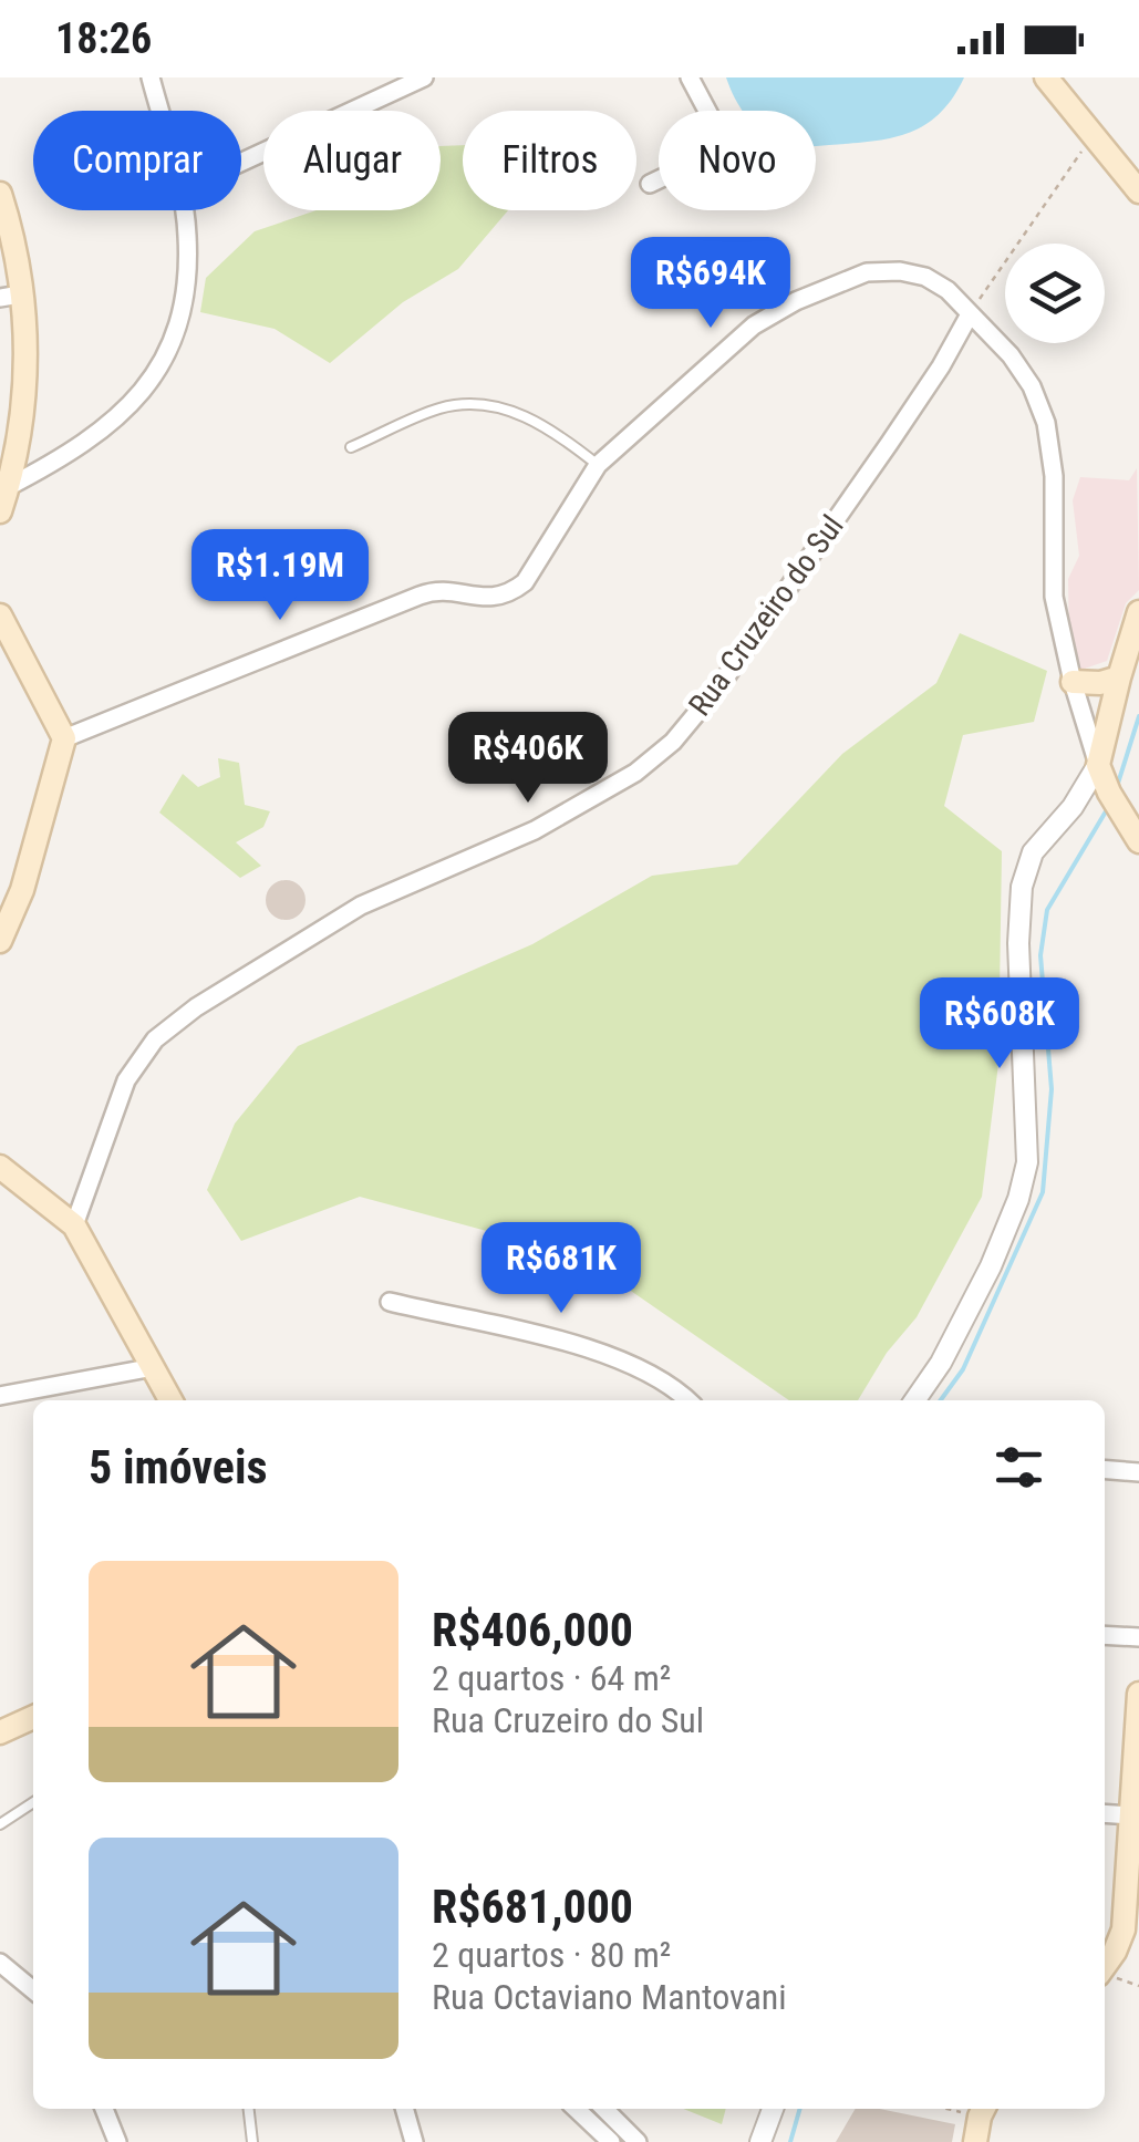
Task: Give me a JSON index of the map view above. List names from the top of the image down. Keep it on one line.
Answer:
{"streets":{"street":["Rua Cruzeiro do Sul"]},"page":{"status":"18:26","chip":["Comprar","Alugar","Filtros","Novo"],"price":["R$694K","R$1.19M","R$406K","R$608K","R$681K"],"heading":"5 imóveis","list":[{"name":"R$406,000","note":"2 quartos · 64 m² · Rua Cruzeiro do Sul"},{"name":"R$681,000","note":"2 quartos · 80 m² · Rua Octaviano Mantovani"}]}}
